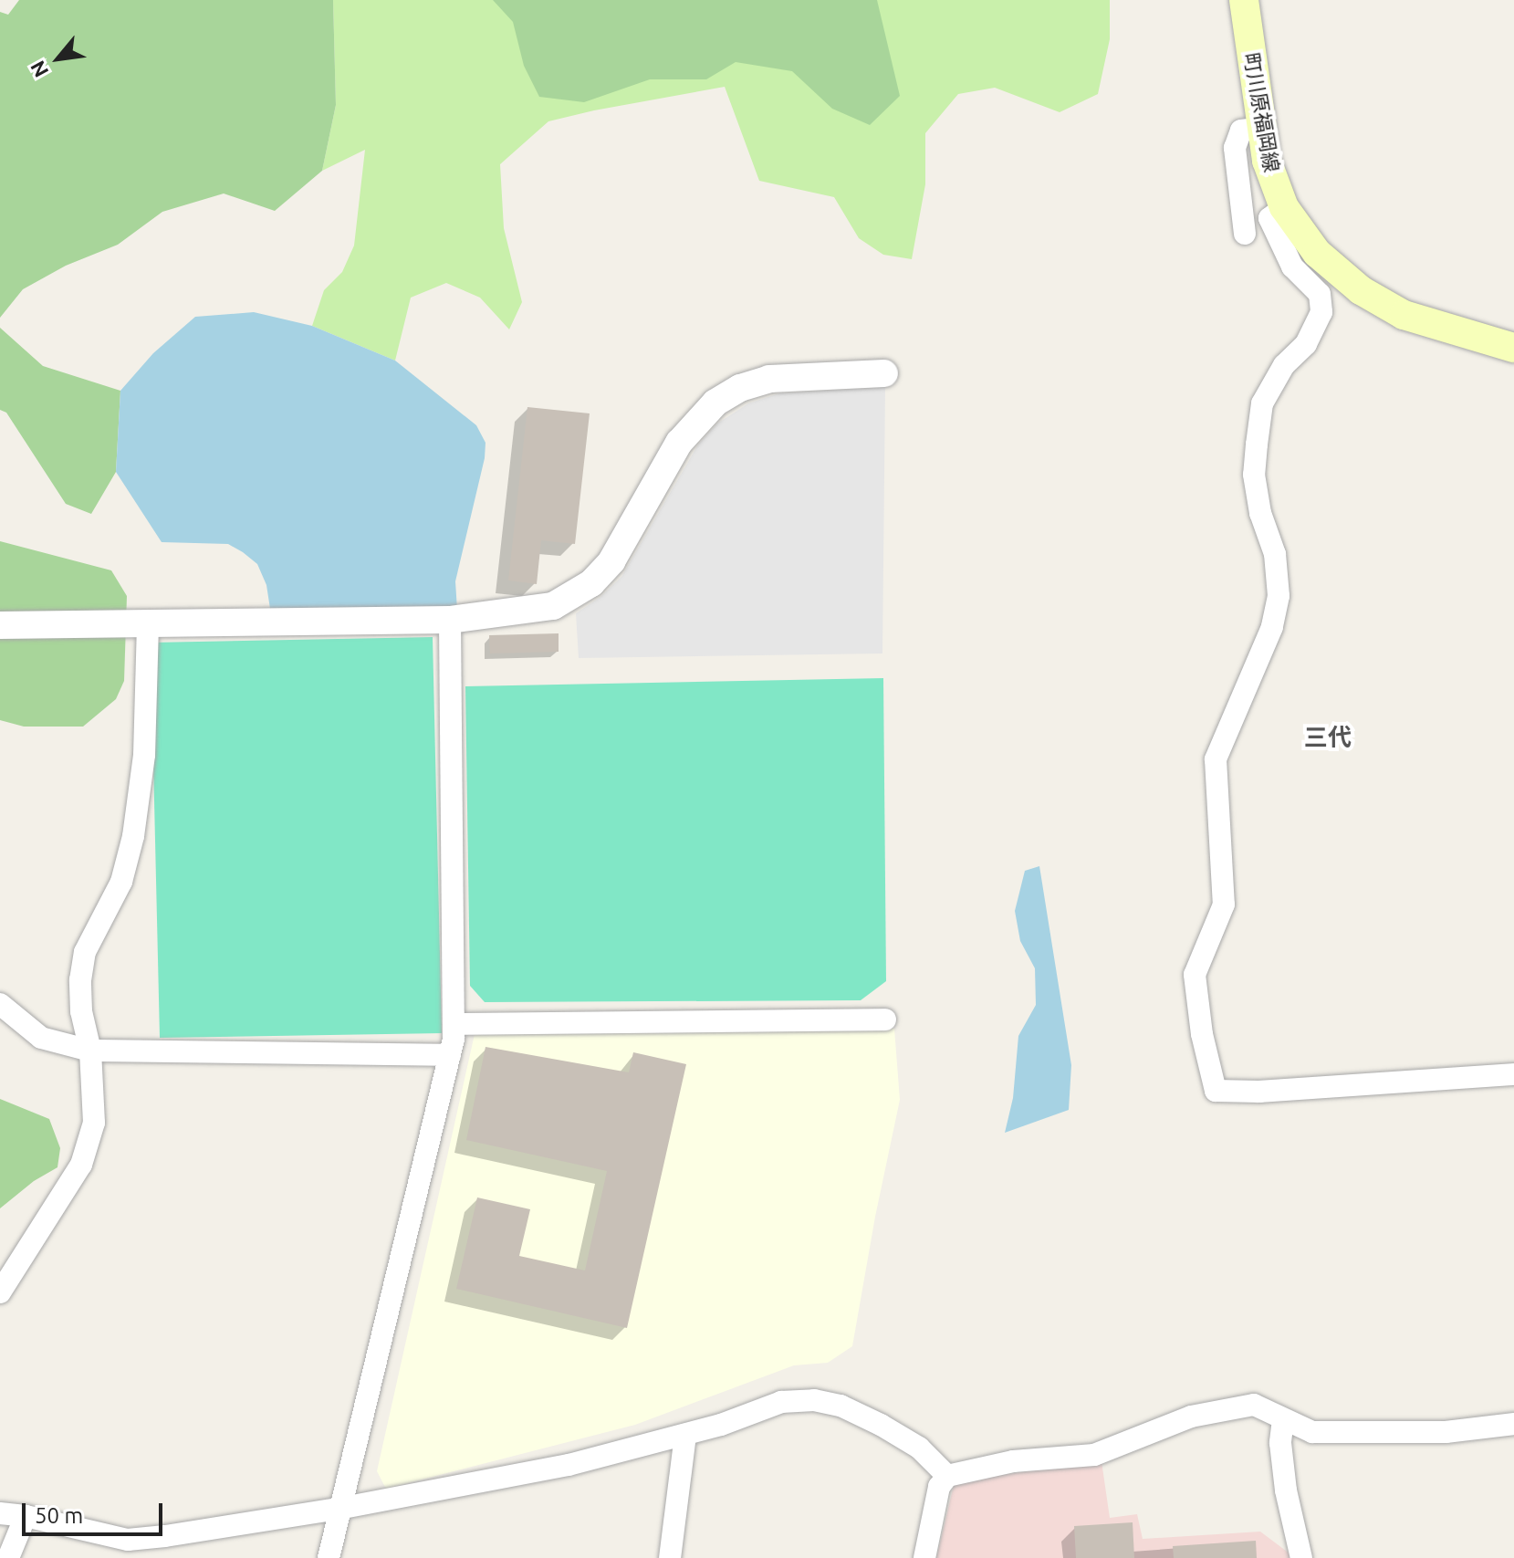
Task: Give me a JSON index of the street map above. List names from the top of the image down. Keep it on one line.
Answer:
{"streets":{"main road":["町川原福岡線"]},"districts":["三代"],"scale_bar":"50 m","north":"bottom left"}
